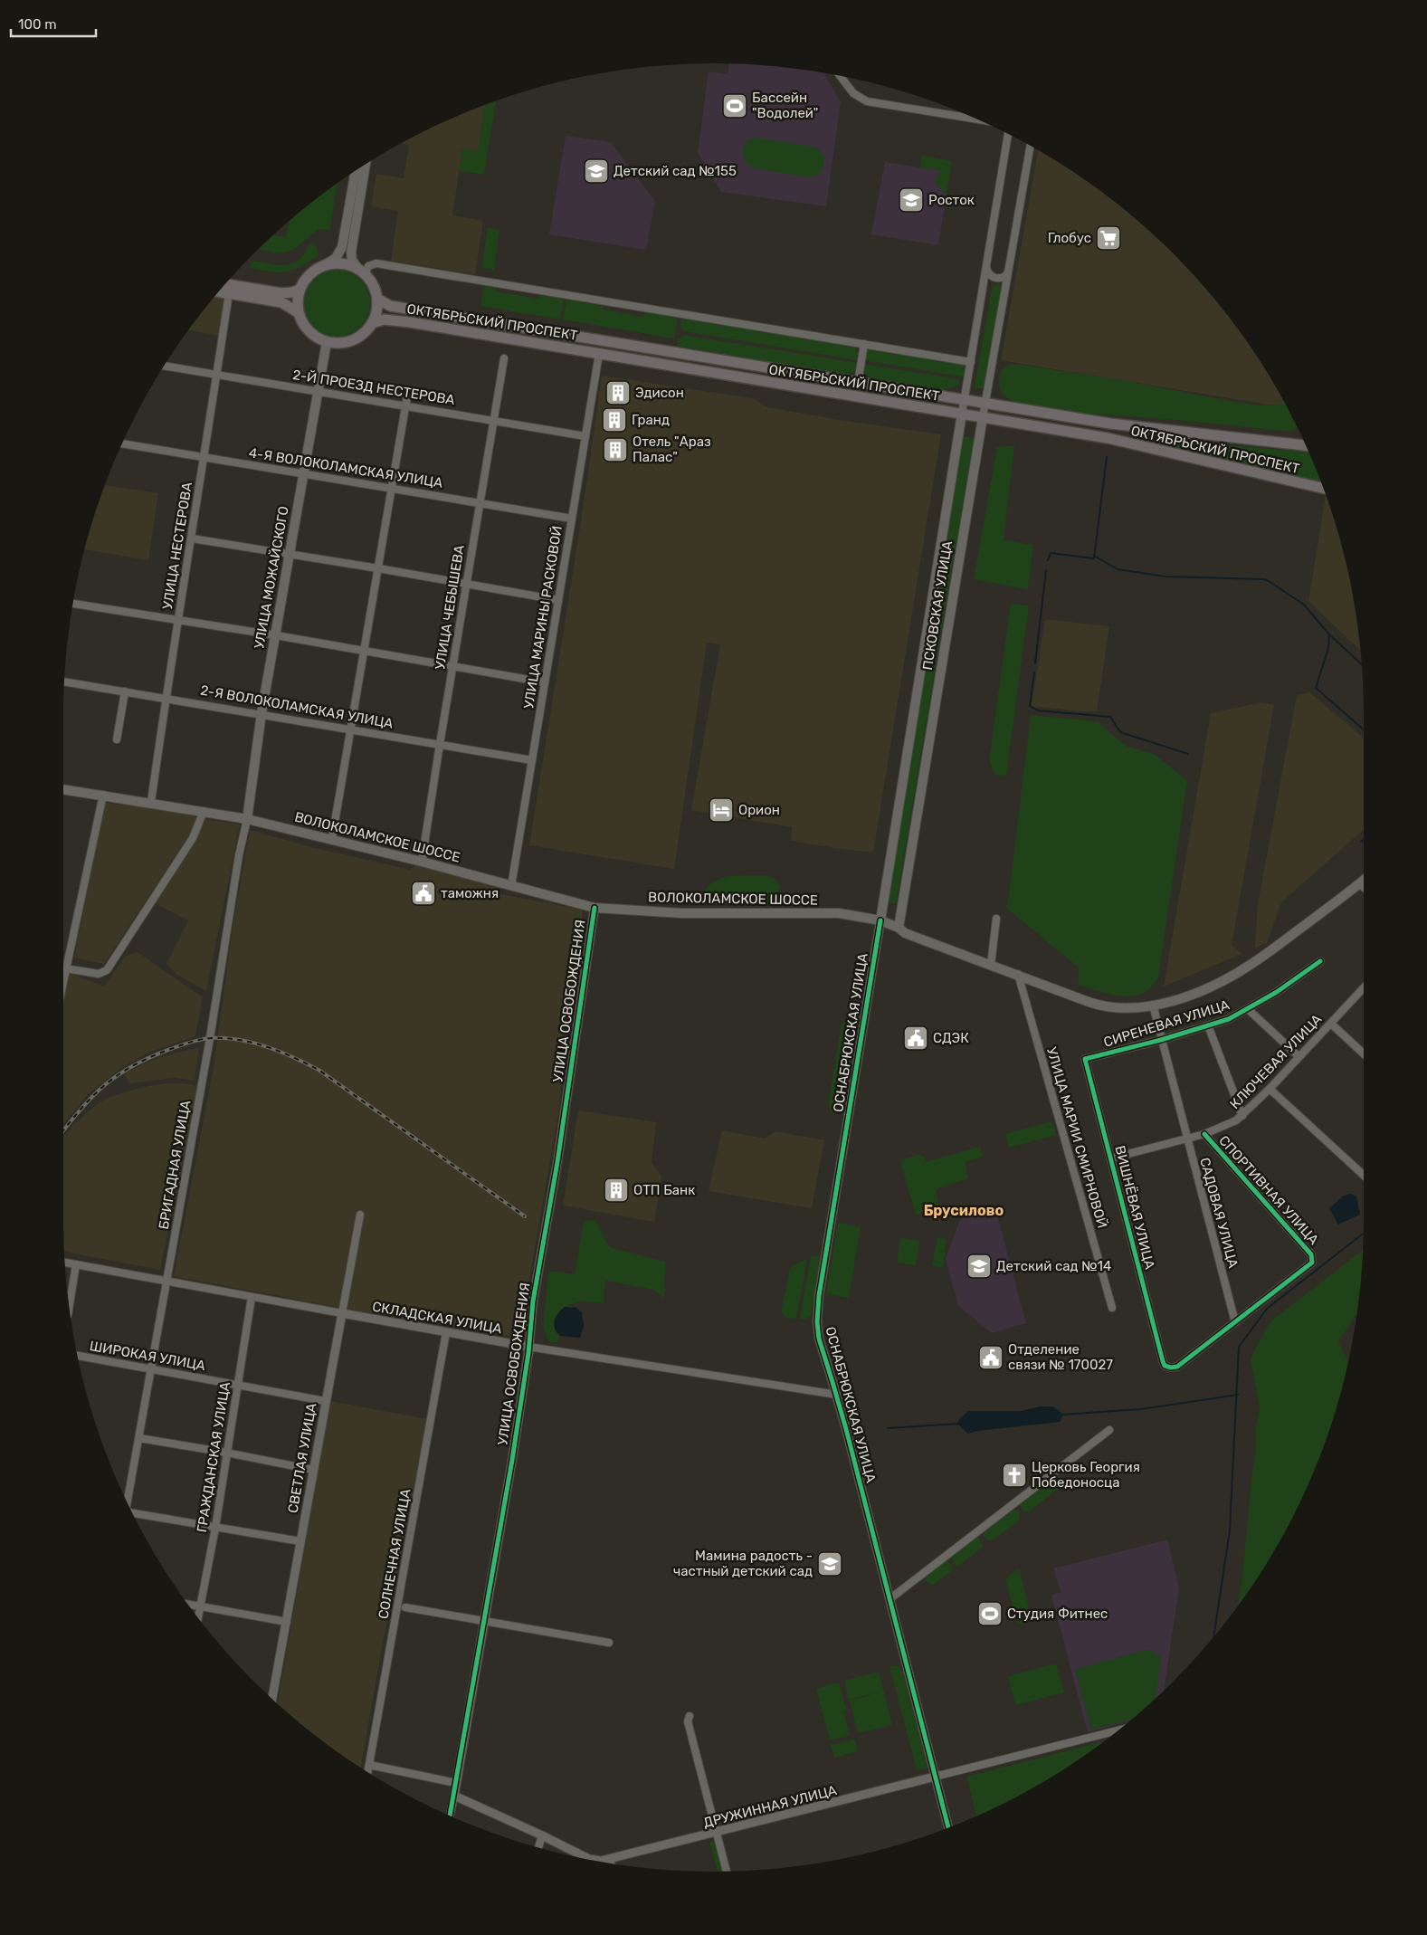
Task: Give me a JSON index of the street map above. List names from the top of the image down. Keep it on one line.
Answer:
{"streets":{"main road":["ОКТЯБРЬСКИЙ ПРОСПЕКТ","УЛИЦА МОЖАЙСКОГО","ПСКОВСКАЯ УЛИЦА","ВОЛОКОЛАМСКОЕ ШОССЕ"],"street":["2-Й ПРОЕЗД НЕСТЕРОВА","4-Я ВОЛОКОЛАМСКАЯ УЛИЦА","УЛИЦА НЕСТЕРОВА","УЛИЦА ЧЕБЫШЕВА","УЛИЦА МАРИНЫ РАСКОВОЙ","2-Я ВОЛОКОЛАМСКАЯ УЛИЦА","УЛИЦА ОСВОБОЖДЕНИЯ","СИРЕНЕВАЯ УЛИЦА","ОСНАБРЮКСКАЯ УЛИЦА","КЛЮЧЕВАЯ УЛИЦА","УЛИЦА МАРИИ СМИРНОВОЙ","БРИГАДНАЯ УЛИЦА","СПОРТИВНАЯ УЛИЦА","ВИШНЁВАЯ УЛИЦА","САДОВАЯ УЛИЦА","СКЛАДСКАЯ УЛИЦА","ШИРОКАЯ УЛИЦА","ГРАЖДАНСКАЯ УЛИЦА","СВЕТЛАЯ УЛИЦА","СОЛНЕЧНАЯ УЛИЦА","ДРУЖИННАЯ УЛИЦА"]},"crossings":[["ОКТЯБРЬСКИЙ ПРОСПЕКТ","УЛИЦА МОЖАЙСКОГО"],["ОКТЯБРЬСКИЙ ПРОСПЕКТ","ПСКОВСКАЯ УЛИЦА"],["ОКТЯБРЬСКИЙ ПРОСПЕКТ","УЛИЦА МАРИНЫ РАСКОВОЙ"],["2-Й ПРОЕЗД НЕСТЕРОВА","УЛИЦА НЕСТЕРОВА"],["2-Й ПРОЕЗД НЕСТЕРОВА","УЛИЦА МОЖАЙСКОГО"],["2-Й ПРОЕЗД НЕСТЕРОВА","УЛИЦА ЧЕБЫШЕВА"],["2-Й ПРОЕЗД НЕСТЕРОВА","УЛИЦА МАРИНЫ РАСКОВОЙ"],["4-Я ВОЛОКОЛАМСКАЯ УЛИЦА","УЛИЦА НЕСТЕРОВА"],["4-Я ВОЛОКОЛАМСКАЯ УЛИЦА","УЛИЦА МОЖАЙСКОГО"],["4-Я ВОЛОКОЛАМСКАЯ УЛИЦА","УЛИЦА ЧЕБЫШЕВА"],["4-Я ВОЛОКОЛАМСКАЯ УЛИЦА","УЛИЦА МАРИНЫ РАСКОВОЙ"],["УЛИЦА НЕСТЕРОВА","2-Я ВОЛОКОЛАМСКАЯ УЛИЦА"],["УЛИЦА НЕСТЕРОВА","ВОЛОКОЛАМСКОЕ ШОССЕ"],["УЛИЦА МОЖАЙСКОГО","2-Я ВОЛОКОЛАМСКАЯ УЛИЦА"],["УЛИЦА МОЖАЙСКОГО","ВОЛОКОЛАМСКОЕ ШОССЕ"],["УЛИЦА МОЖАЙСКОГО","БРИГАДНАЯ УЛИЦА"],["ПСКОВСКАЯ УЛИЦА","ВОЛОКОЛАМСКОЕ ШОССЕ"],["ПСКОВСКАЯ УЛИЦА","ОСНАБРЮКСКАЯ УЛИЦА"],["УЛИЦА ЧЕБЫШЕВА","2-Я ВОЛОКОЛАМСКАЯ УЛИЦА"],["УЛИЦА ЧЕБЫШЕВА","ВОЛОКОЛАМСКОЕ ШОССЕ"],["УЛИЦА МАРИНЫ РАСКОВОЙ","2-Я ВОЛОКОЛАМСКАЯ УЛИЦА"],["УЛИЦА МАРИНЫ РАСКОВОЙ","ВОЛОКОЛАМСКОЕ ШОССЕ"],["ВОЛОКОЛАМСКОЕ ШОССЕ","УЛИЦА ОСВОБОЖДЕНИЯ"],["ВОЛОКОЛАМСКОЕ ШОССЕ","ОСНАБРЮКСКАЯ УЛИЦА"],["ВОЛОКОЛАМСКОЕ ШОССЕ","УЛИЦА МАРИИ СМИРНОВОЙ"],["ВОЛОКОЛАМСКОЕ ШОССЕ","БРИГАДНАЯ УЛИЦА"],["ВОЛОКОЛАМСКОЕ ШОССЕ","САДОВАЯ УЛИЦА"],["УЛИЦА ОСВОБОЖДЕНИЯ","СКЛАДСКАЯ УЛИЦА"],["УЛИЦА ОСВОБОЖДЕНИЯ","ДРУЖИННАЯ УЛИЦА"],["СИРЕНЕВАЯ УЛИЦА","ВИШНЁВАЯ УЛИЦА"],["СИРЕНЕВАЯ УЛИЦА","САДОВАЯ УЛИЦА"],["ОСНАБРЮКСКАЯ УЛИЦА","СКЛАДСКАЯ УЛИЦА"],["ОСНАБРЮКСКАЯ УЛИЦА","ДРУЖИННАЯ УЛИЦА"],["КЛЮЧЕВАЯ УЛИЦА","СПОРТИВНАЯ УЛИЦА"],["КЛЮЧЕВАЯ УЛИЦА","ВИШНЁВАЯ УЛИЦА"],["КЛЮЧЕВАЯ УЛИЦА","САДОВАЯ УЛИЦА"],["БРИГАДНАЯ УЛИЦА","СКЛАДСКАЯ УЛИЦА"],["БРИГАДНАЯ УЛИЦА","ШИРОКАЯ УЛИЦА"],["СПОРТИВНАЯ УЛИЦА","ВИШНЁВАЯ УЛИЦА"],["СПОРТИВНАЯ УЛИЦА","САДОВАЯ УЛИЦА"],["ВИШНЁВАЯ УЛИЦА","САДОВАЯ УЛИЦА"],["СКЛАДСКАЯ УЛИЦА","ГРАЖДАНСКАЯ УЛИЦА"],["СКЛАДСКАЯ УЛИЦА","СВЕТЛАЯ УЛИЦА"],["СКЛАДСКАЯ УЛИЦА","СОЛНЕЧНАЯ УЛИЦА"],["ШИРОКАЯ УЛИЦА","ГРАЖДАНСКАЯ УЛИЦА"],["ШИРОКАЯ УЛИЦА","СВЕТЛАЯ УЛИЦА"]],"districts":["Брусилово"],"places":{"sports":["Бассейн \"Водолей\"","Студия Фитнес"],"school or university":["Детский сад №155","Росток","Детский сад №14","Мамина радость - частный детский сад"],"supermarket":["Глобус"],"building":["Эдисон","Гранд","Отель \"Араз Палас\"","ОТП Банк"],"hotel":["Орион"],"public building":["таможня","СДЭК","Отделение связи № 170027"],"church":["Церковь Георгия Победоносца"]},"scale_bar":"100 m"}
